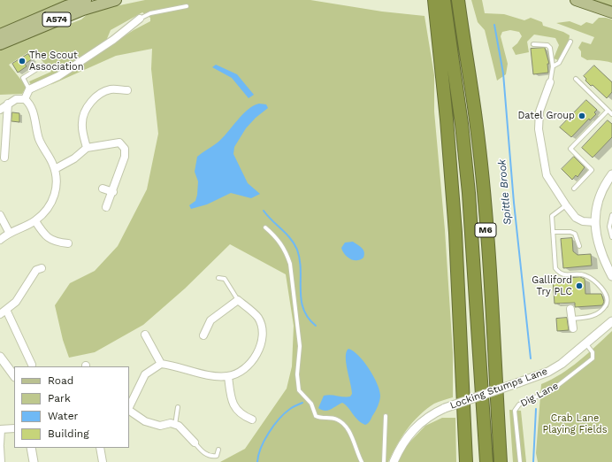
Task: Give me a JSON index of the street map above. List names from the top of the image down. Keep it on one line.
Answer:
{"streets":{"highway":["M6"],"main road":["A574"],"street":["Locking Stumps Lane"],"lane":["Dig Lane"]},"crossings":[["Locking Stumps Lane","Dig Lane"]],"water":["Spittle Brook"],"parks":["Crab Lane Playing Fields"],"places":["The Scout Association","Datel Group","Galliford Try PLC"],"legend":["Road","Park","Water","Building"]}
